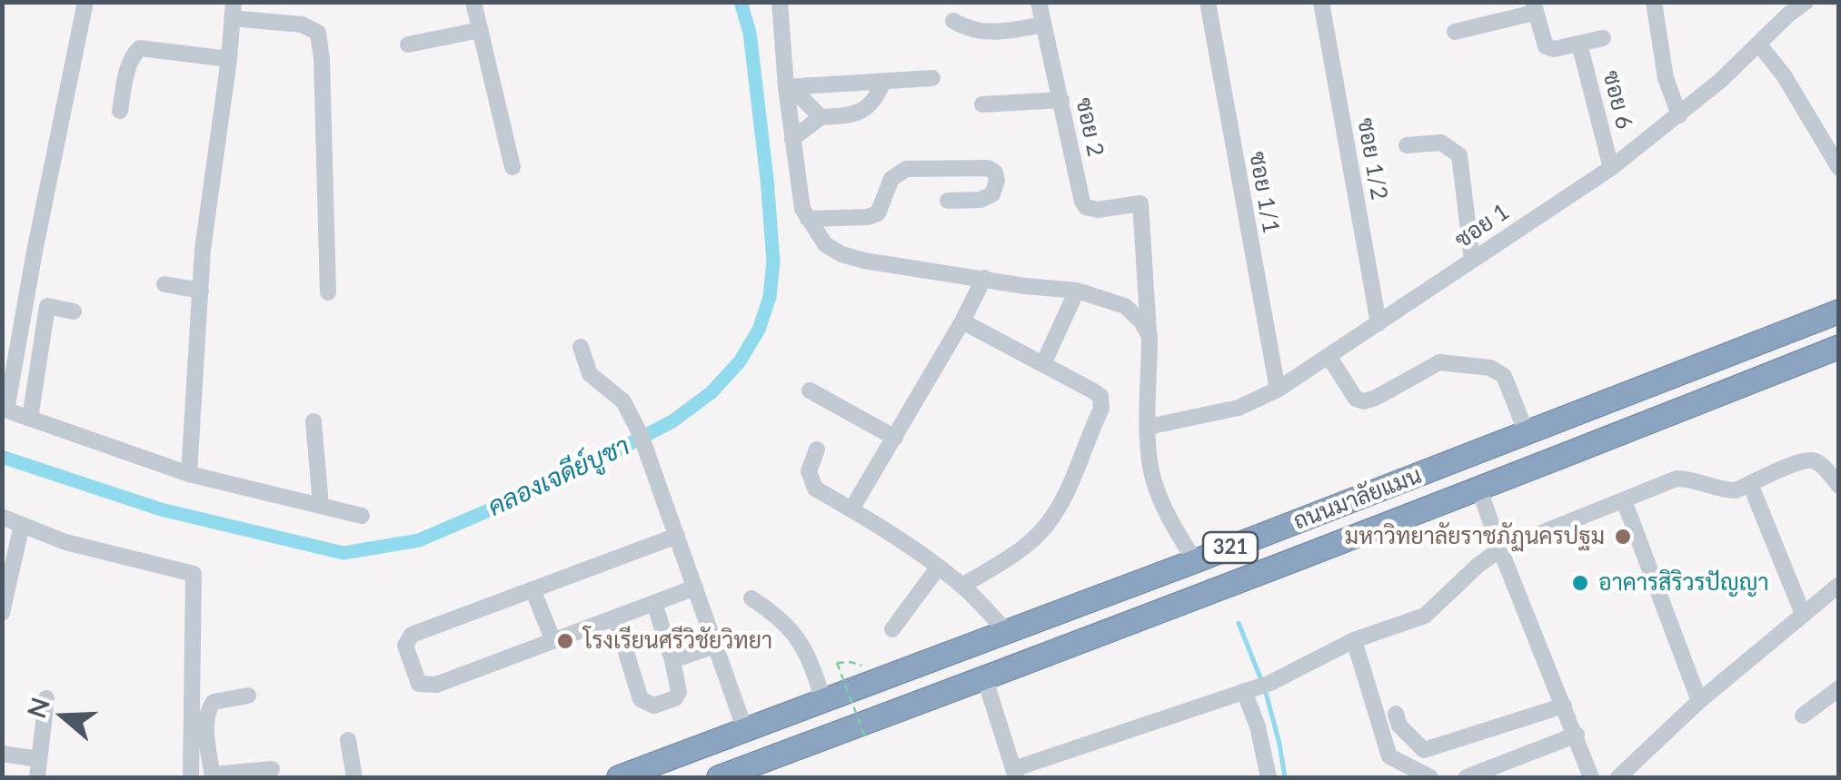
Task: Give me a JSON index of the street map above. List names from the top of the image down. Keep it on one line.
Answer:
{"streets":{"highway":["ถนนมาลัยแมน","321"],"street":["ซอย 6","ซอย 2","ซอย 1/2","ซอย 1/1","ซอย 1"]},"crossings":[["ซอย 6","ซอย 1"],["ซอย 1/2","ซอย 1"],["ซอย 1/1","ซอย 1"]],"water":["คลองเจดีย์บูชา"],"places":["มหาวิทยาลัยราชภัฏนครปฐม","อาคารสิริวรปัญญา","โรงเรียนศรีวิชัยวิทยา"],"north":"left"}
